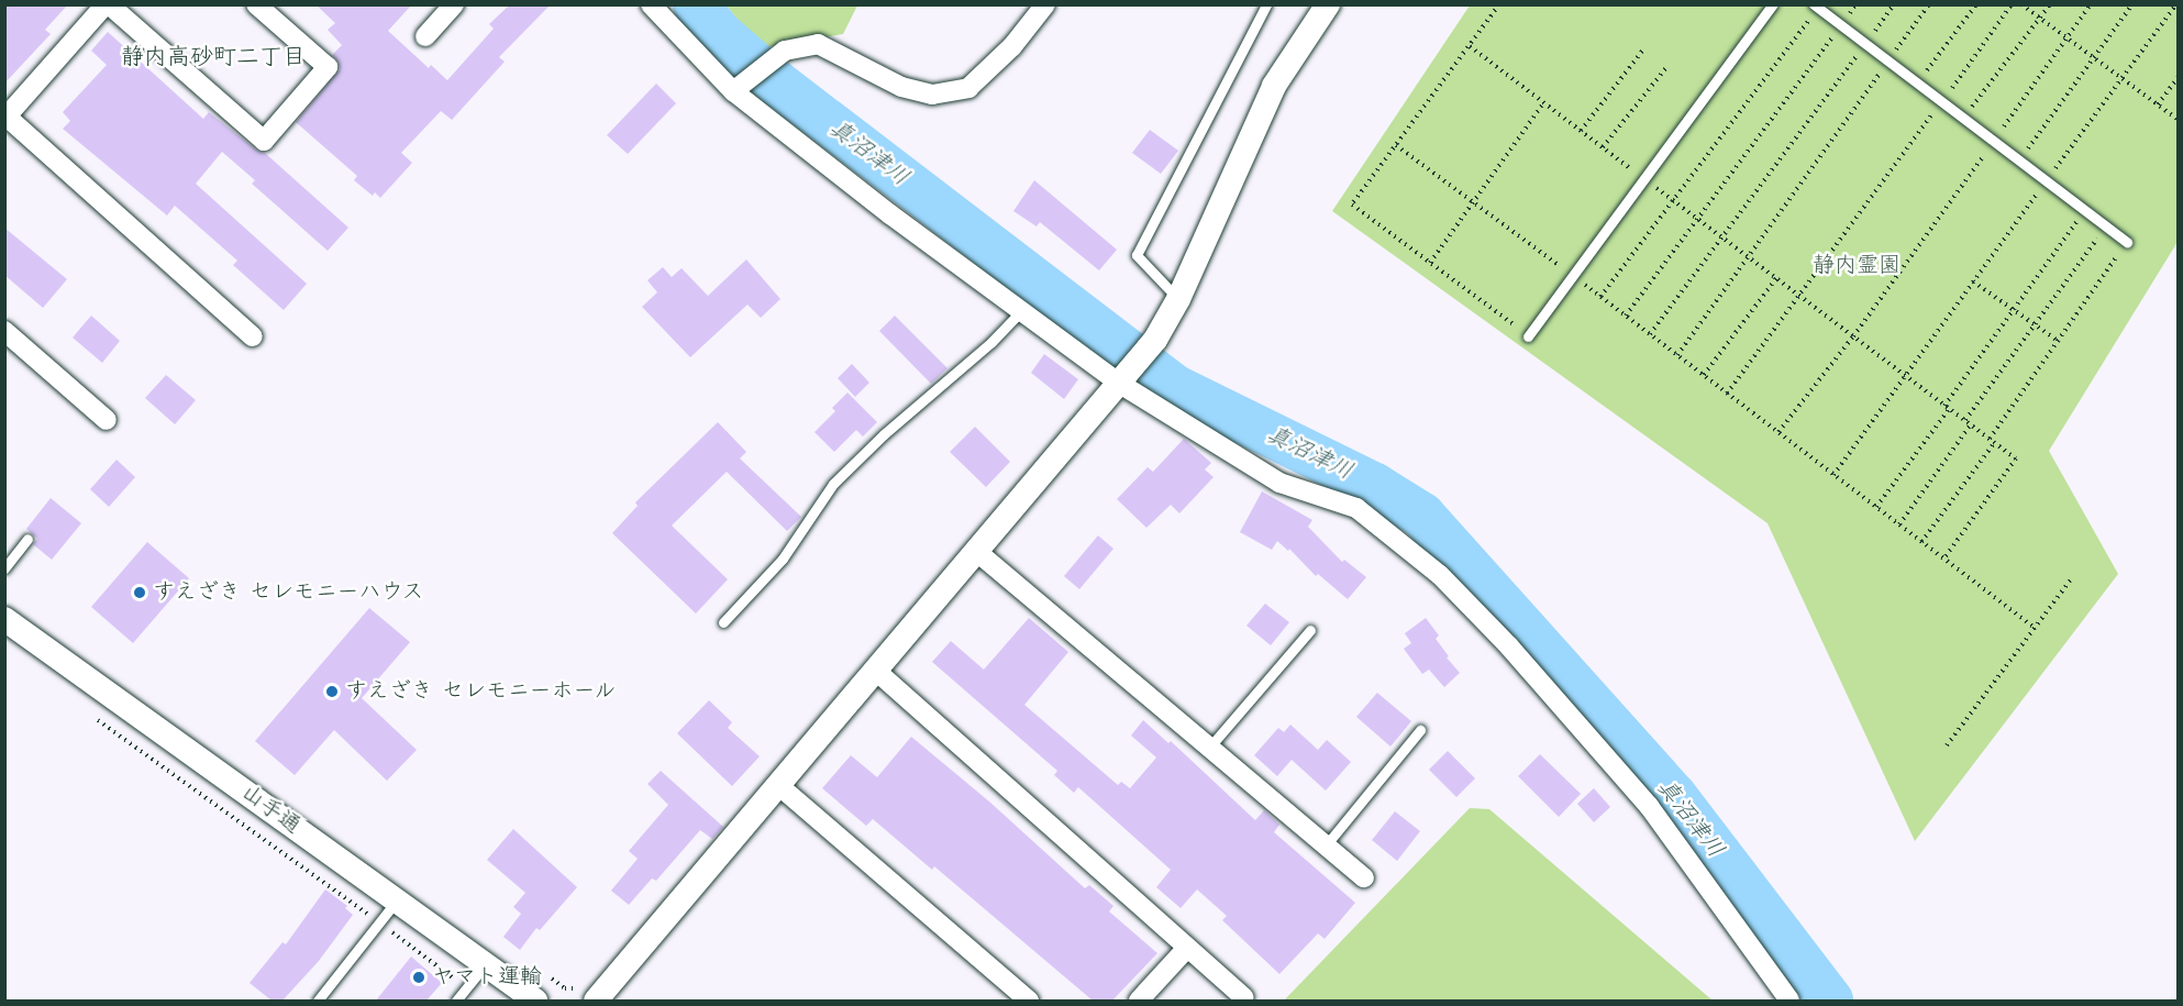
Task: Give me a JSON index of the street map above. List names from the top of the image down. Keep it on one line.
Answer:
{"streets":{"street":["山手通"]},"districts":["静内高砂町二丁目"],"water":["真沼津川"],"parks":["静内霊園"],"places":["すえざき セレモニーハウス","すえざき セレモニーホール","ヤマト運輸"]}
